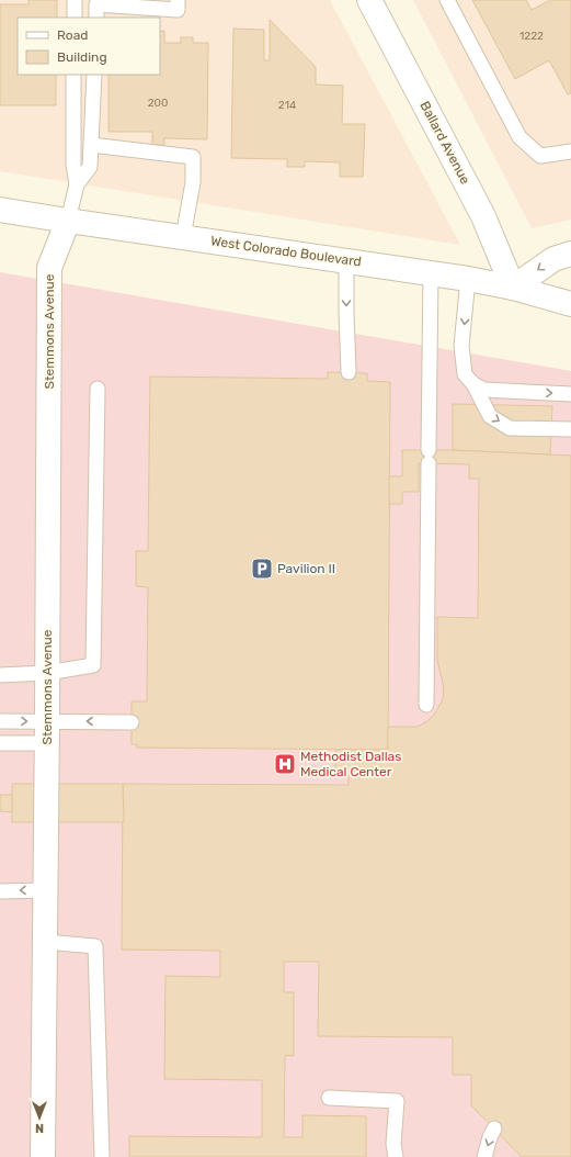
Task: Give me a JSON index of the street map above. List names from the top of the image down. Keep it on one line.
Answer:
{"streets":{"street":["Ballard Avenue","West Colorado Boulevard","Stemmons Avenue"]},"crossings":[["Ballard Avenue","West Colorado Boulevard"],["West Colorado Boulevard","Stemmons Avenue"]],"places":{"parking":["Pavilion II"],"hospital":["Methodist Dallas Medical Center"]},"house_numbers":["1222","200","214"],"legend":["Road","Building"],"north":"bottom"}
